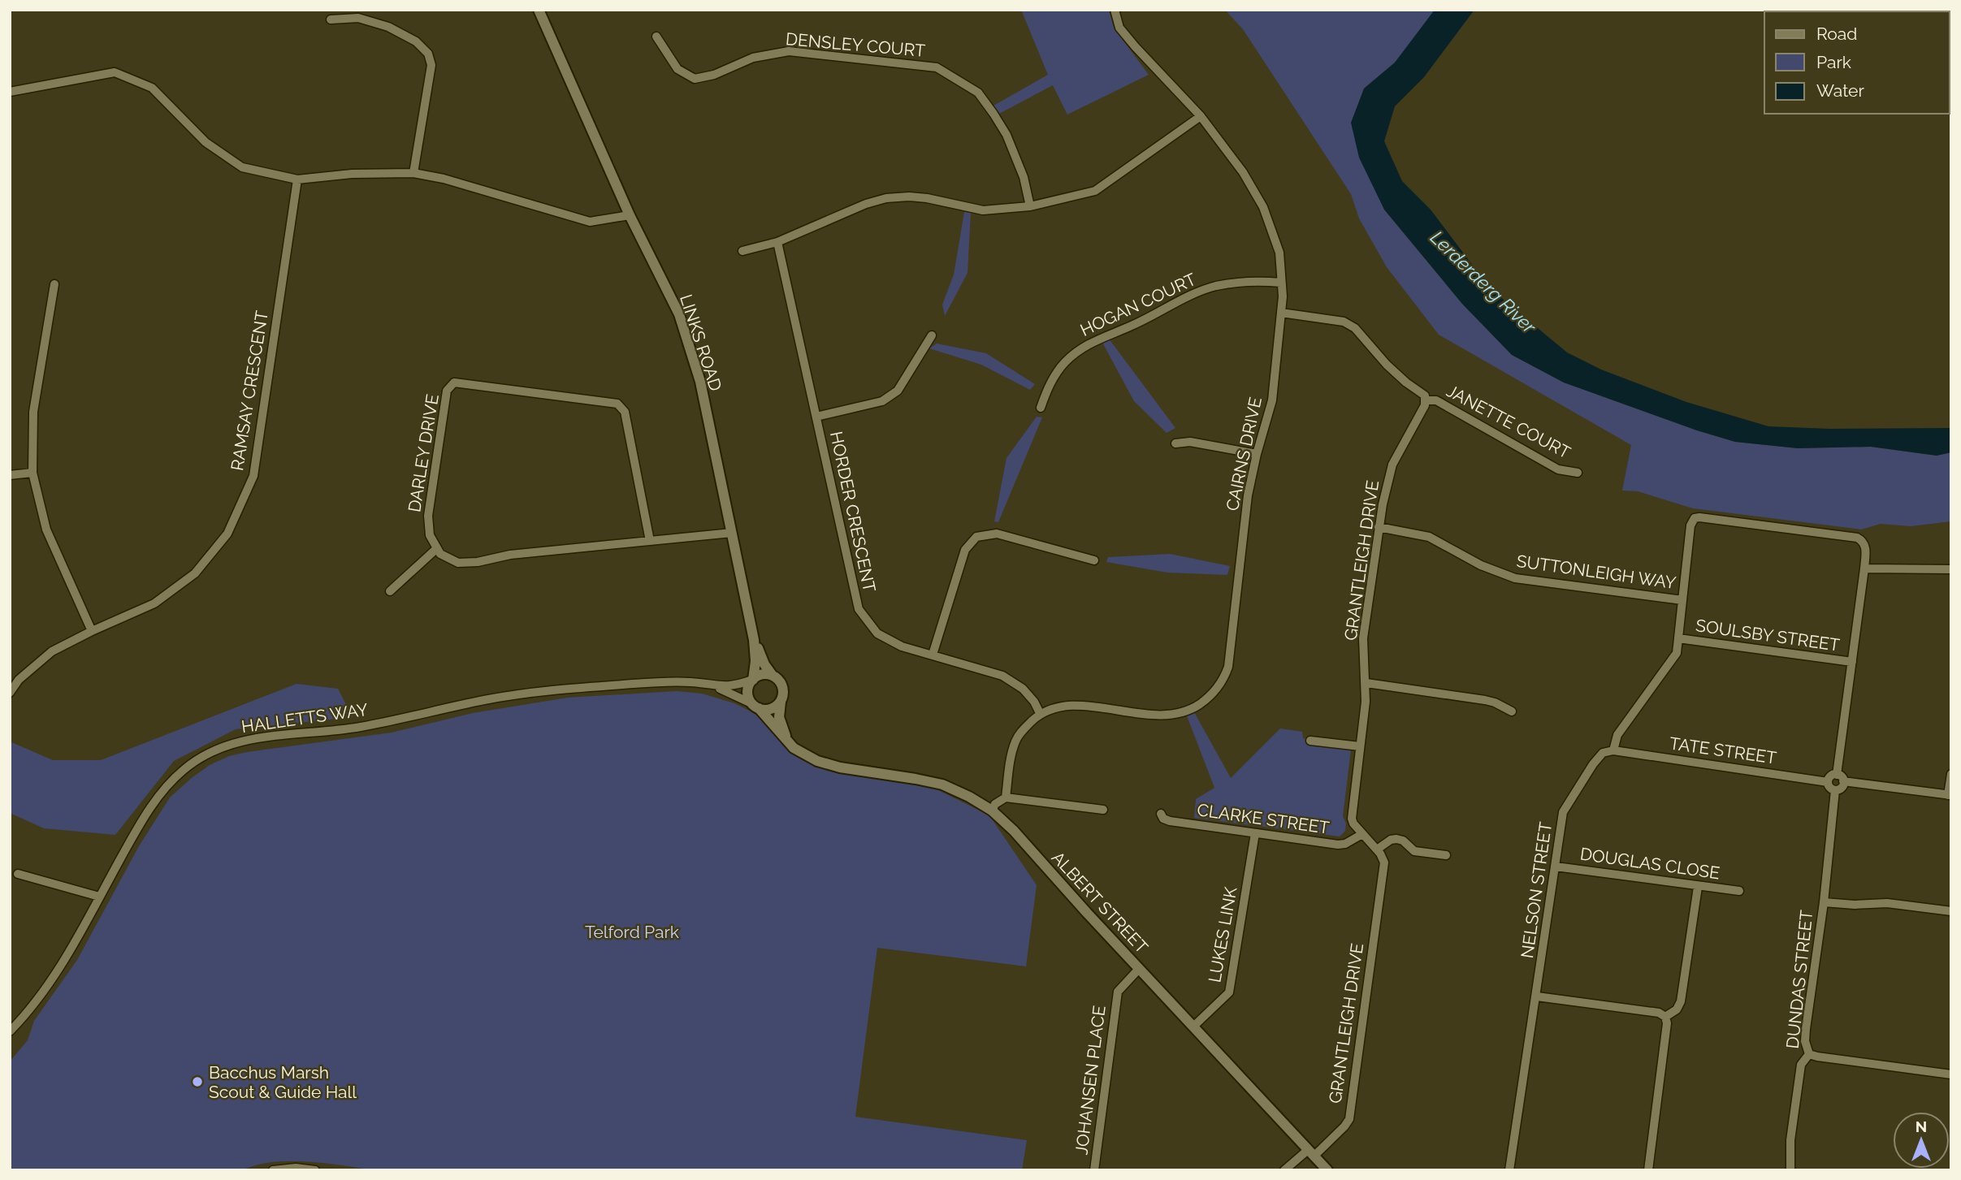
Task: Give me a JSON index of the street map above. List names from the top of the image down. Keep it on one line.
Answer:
{"streets":{"street":["DENSLEY COURT","HOGAN COURT","LINKS ROAD","RAMSAY CRESCENT","JANETTE COURT","DARLEY DRIVE","CAIRNS DRIVE","HORDER CRESCENT","GRANTLEIGH DRIVE","SUTTONLEIGH WAY","SOULSBY STREET","HALLETTS WAY","TATE STREET","CLARKE STREET","DOUGLAS CLOSE","NELSON STREET","ALBERT STREET","LUKES LINK","DUNDAS STREET","JOHANSEN PLACE"]},"crossings":[["HOGAN COURT","CAIRNS DRIVE"],["LINKS ROAD","HALLETTS WAY"],["LINKS ROAD","ALBERT STREET"],["JANETTE COURT","GRANTLEIGH DRIVE"],["CAIRNS DRIVE","HORDER CRESCENT"],["GRANTLEIGH DRIVE","SUTTONLEIGH WAY"],["GRANTLEIGH DRIVE","CLARKE STREET"],["GRANTLEIGH DRIVE","ALBERT STREET"],["SUTTONLEIGH WAY","NELSON STREET"],["SOULSBY STREET","NELSON STREET"],["HALLETTS WAY","ALBERT STREET"],["TATE STREET","NELSON STREET"],["TATE STREET","DUNDAS STREET"],["CLARKE STREET","LUKES LINK"],["DOUGLAS CLOSE","NELSON STREET"],["ALBERT STREET","LUKES LINK"],["ALBERT STREET","JOHANSEN PLACE"]],"water":["Lerderderg River"],"parks":["Telford Park"],"places":["Bacchus Marsh Scout & Guide Hall"],"legend":["Road","Park","Water"],"north":"top"}
